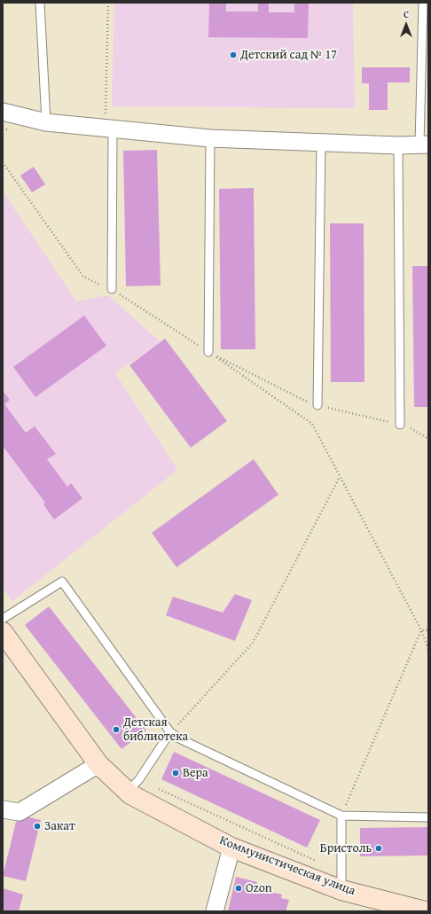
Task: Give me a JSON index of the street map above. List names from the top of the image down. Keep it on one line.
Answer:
{"streets":{"street":["Коммунистическая улица"]},"places":["Детский сад № 17","Детская библиотека","Вера","Закат","Бристоль","Ozon"],"north":"top"}
